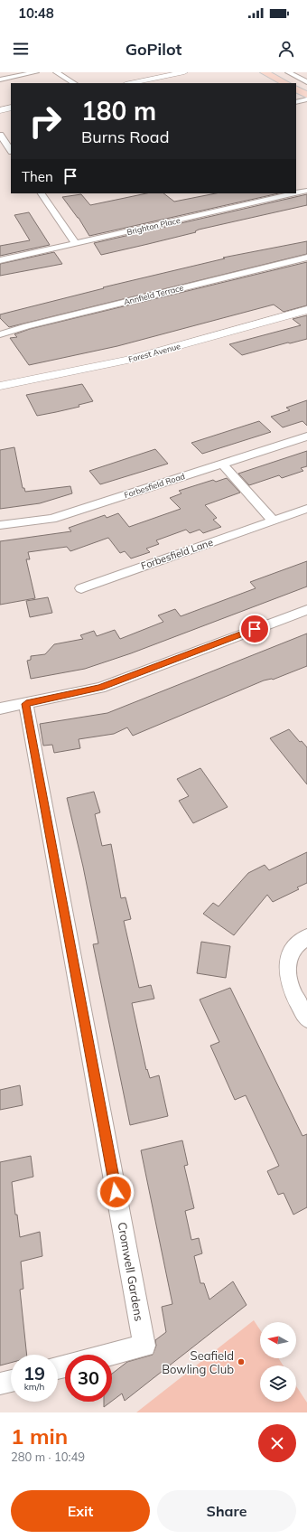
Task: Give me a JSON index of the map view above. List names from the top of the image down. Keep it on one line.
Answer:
{"streets":{"street":["Brighton Place","Annfield Terrace","Forest Avenue","Forbesfield Road","Forbesfield Lane","Cromwell Gardens"]},"places":["Seafield Bowling Club"],"north":"left","page":{"status":"10:48","header":"GoPilot","turn":["180 m","Burns Road"],"then":"Then","speed":"19 km/h","limit":"30","heading":["1 min","280 m · 10:49"],"buttons":["Exit","Share"]}}
